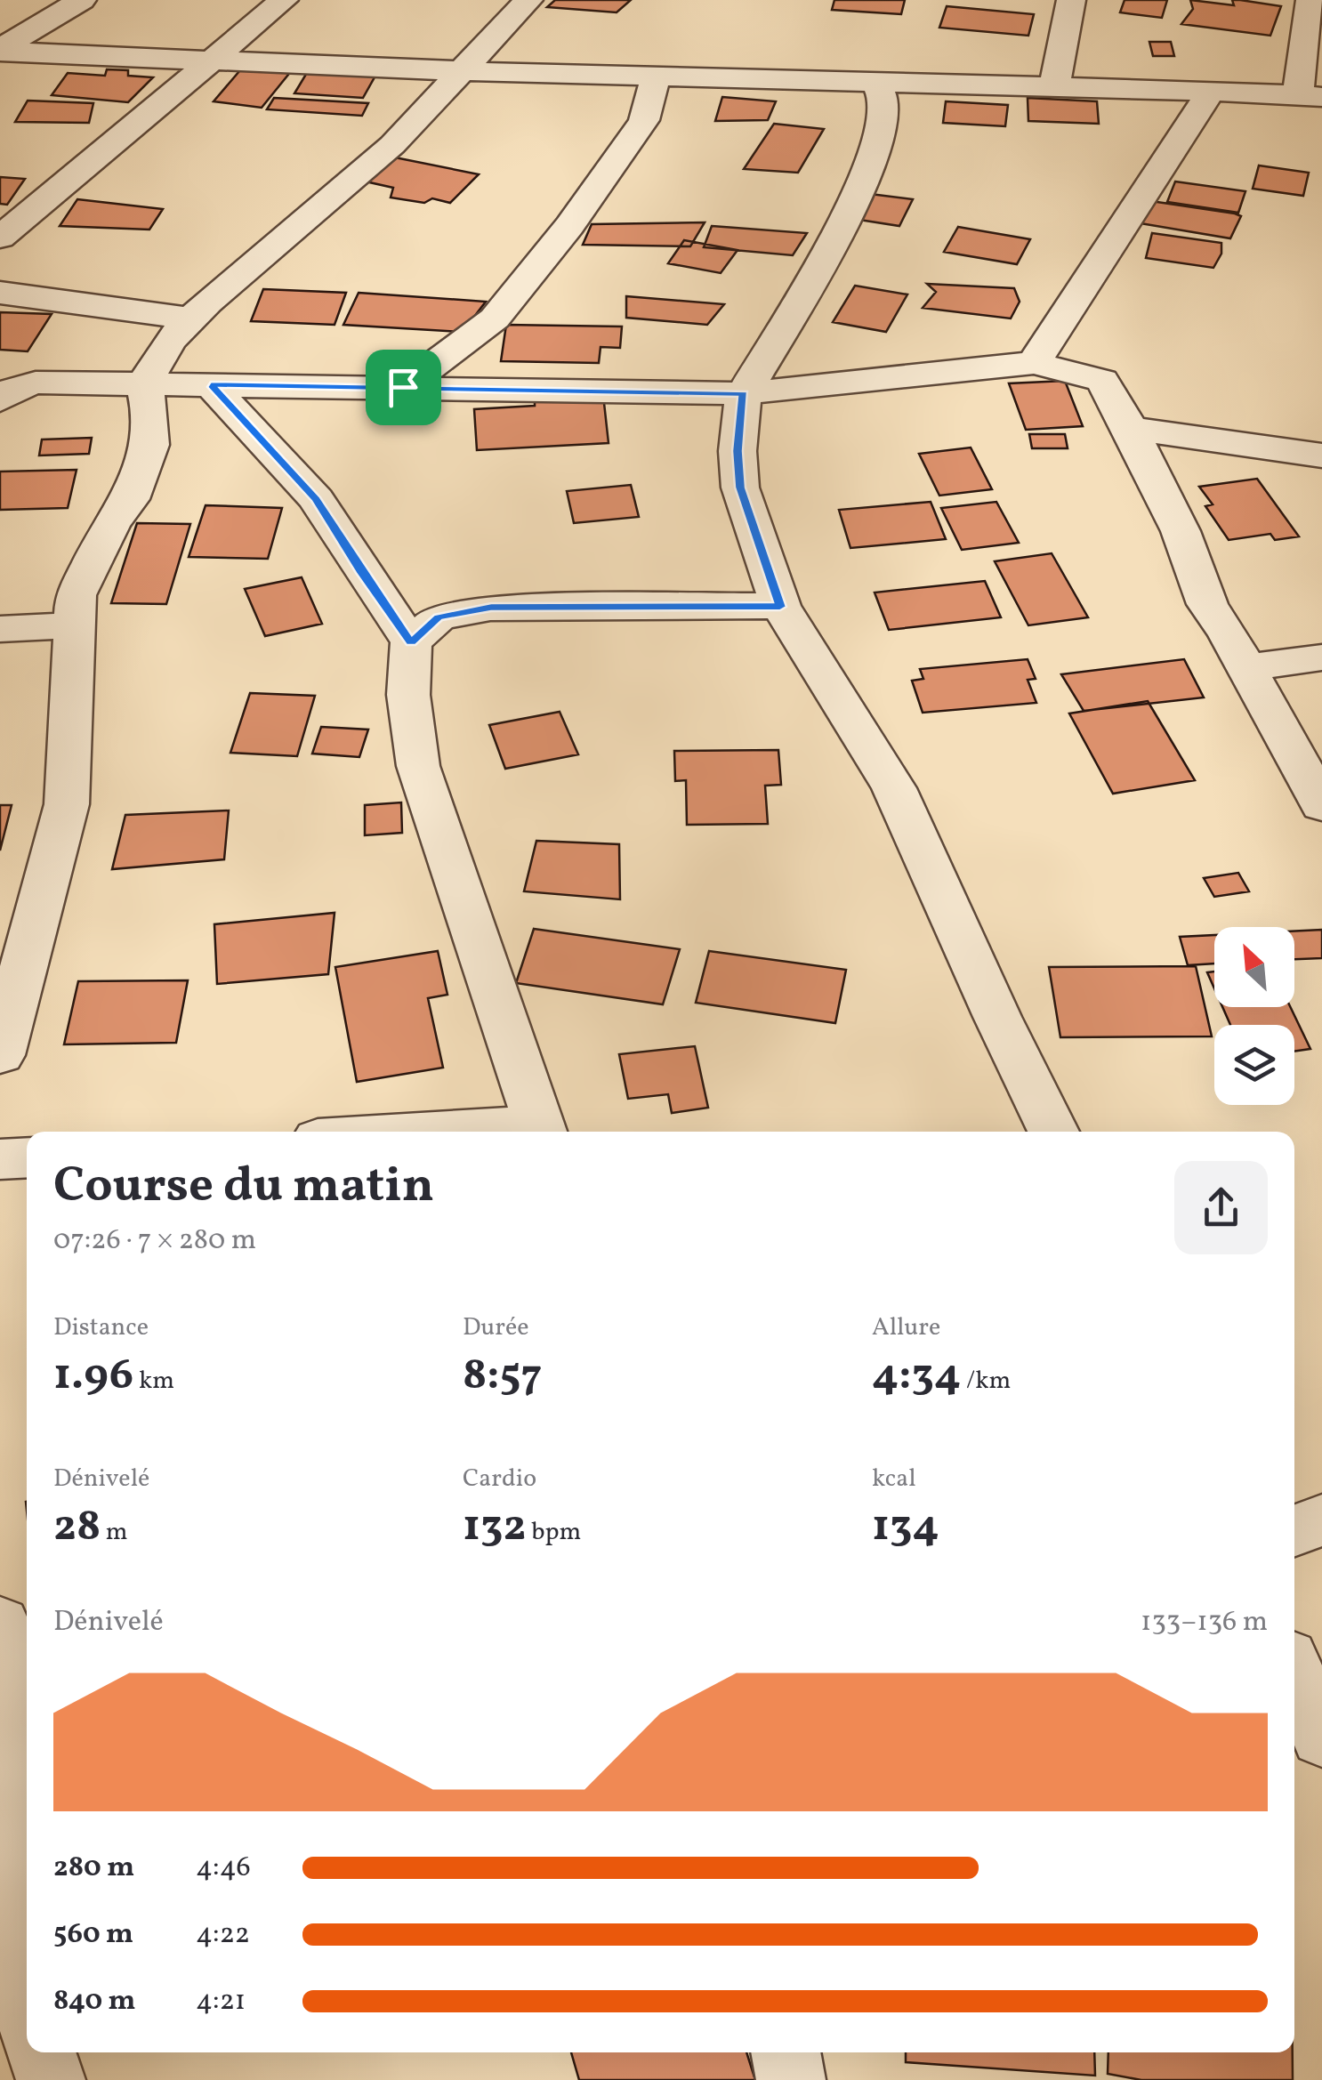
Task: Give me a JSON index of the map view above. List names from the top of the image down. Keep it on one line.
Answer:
{"north":"top left","page":{"heading":["Course du matin","07:26 · 7 × 280 m"],"stats":[["Distance","1.96 km"],["Durée","8:57"],["Allure","4:34 /km"],["Dénivelé","28 m"],["Cardio","132 bpm"],["kcal","134"]],"chart":["Dénivelé","133–136 m"],"list":[{"name":"280 m","note":"4:46"},{"name":"560 m","note":"4:22"},{"name":"840 m","note":"4:21"}]}}
